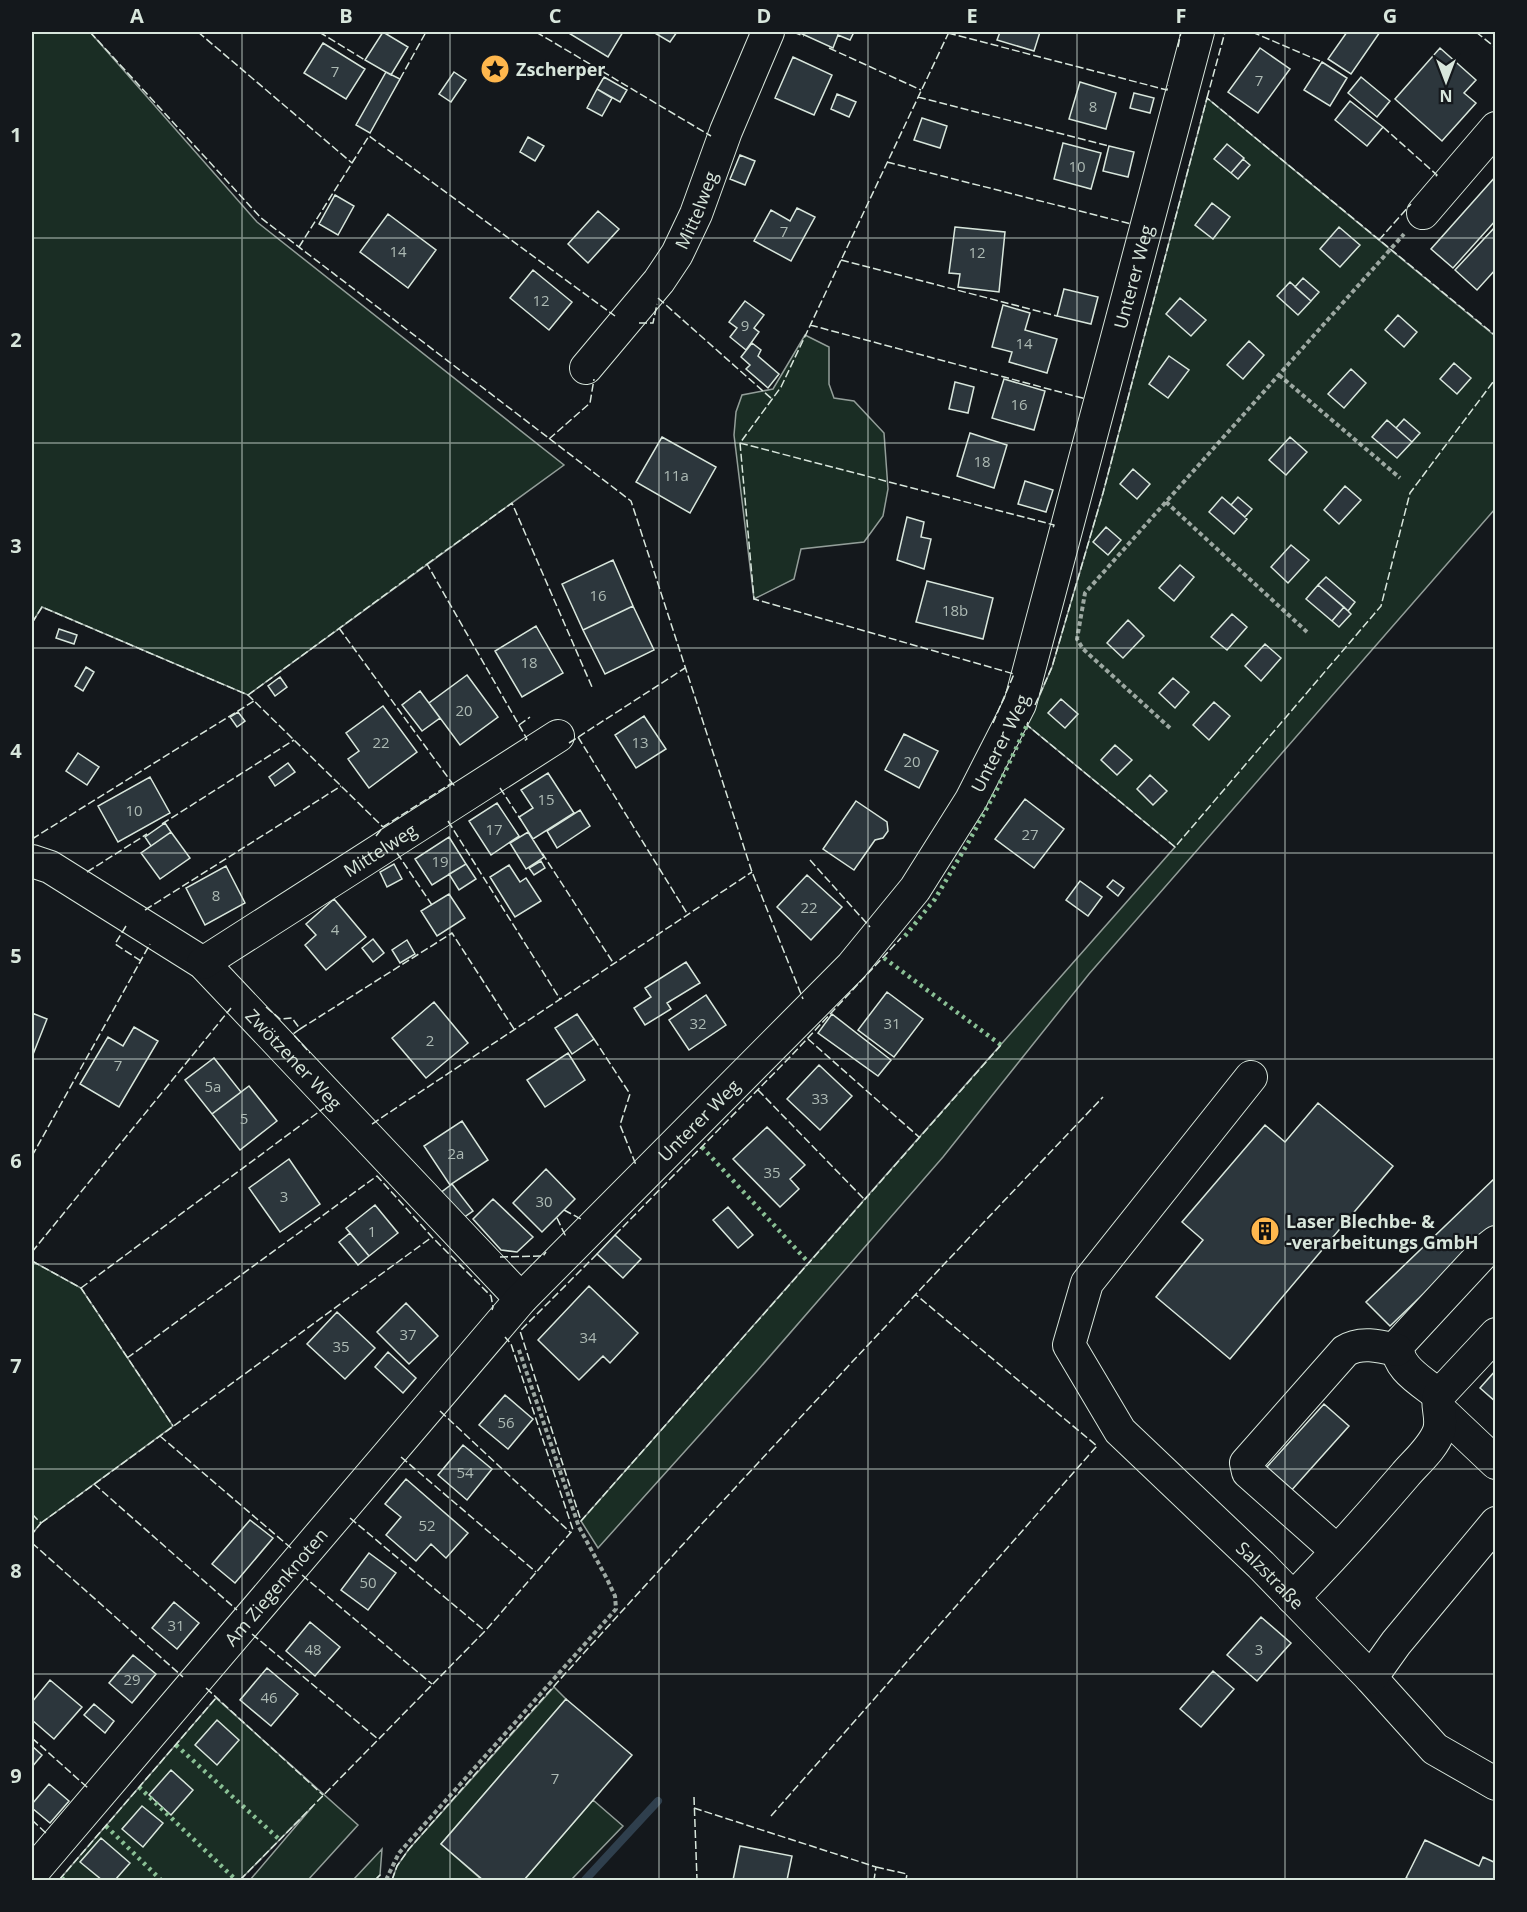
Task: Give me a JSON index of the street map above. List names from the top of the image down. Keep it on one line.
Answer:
{"streets":{"street":["Mittelweg","Unterer Weg","Zwötzener Weg","Salzstraße","Am Ziegenknoten"]},"crossings":[["Mittelweg","Zwötzener Weg"],["Unterer Weg","Zwötzener Weg"],["Unterer Weg","Am Ziegenknoten"],["Zwötzener Weg","Am Ziegenknoten"]],"places":{"place":["Zscherper"],"building":["Laser Blechbe- & -verarbeitungs GmbH"]},"house_numbers":["7","7","8","10","7","14","12","12","9","14","16","18","11a","16","18b","18","20","22","13","20","15","10","17","27","19","8","22","4","32","31","2","7","5a","33","5","2a","35","3","30","1","37","34","35","56","54","52","50","31","48","3","29","46","7"],"north":"bottom","grid":{"columns":["A","B","C","D","E","F","G"],"rows":["1","2","3","4","5","6","7","8","9"]}}
